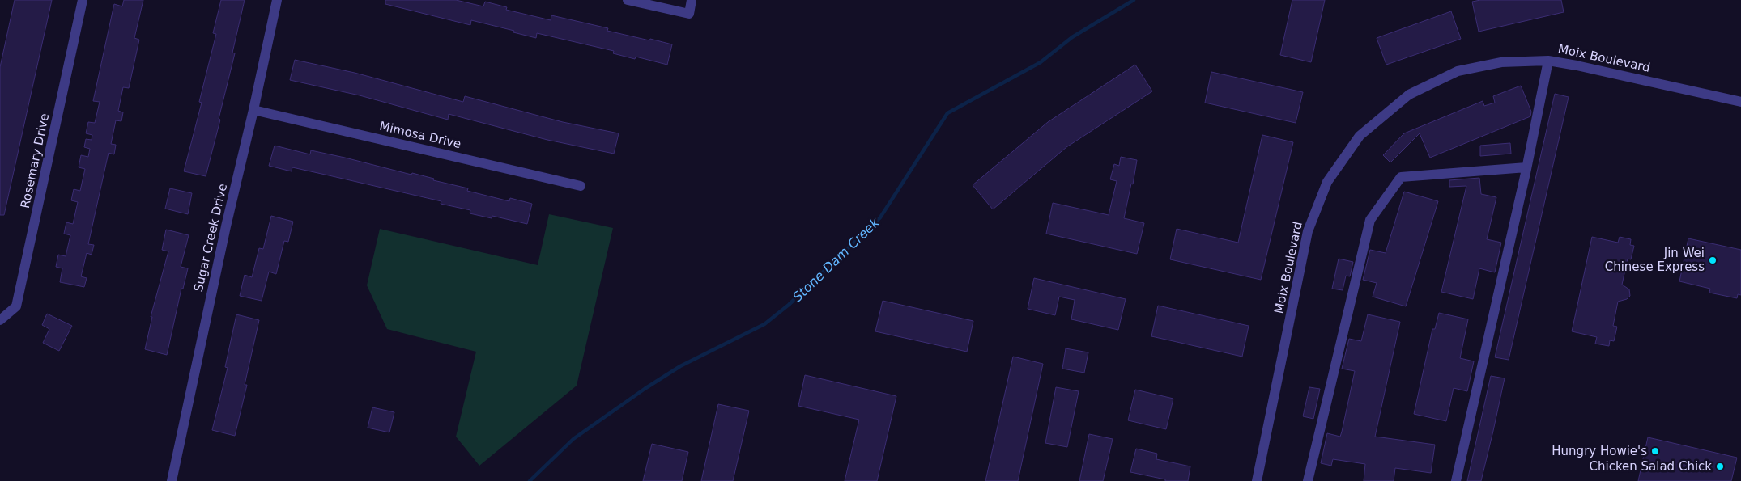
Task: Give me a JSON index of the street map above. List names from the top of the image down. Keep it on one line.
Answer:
{"streets":{"street":["Moix Boulevard","Mimosa Drive","Rosemary Drive","Sugar Creek Drive"]},"crossings":[["Mimosa Drive","Sugar Creek Drive"]],"water":["Stone Dam Creek"],"places":["Jin Wei Chinese Express","Hungry Howie's","Chicken Salad Chick"]}
